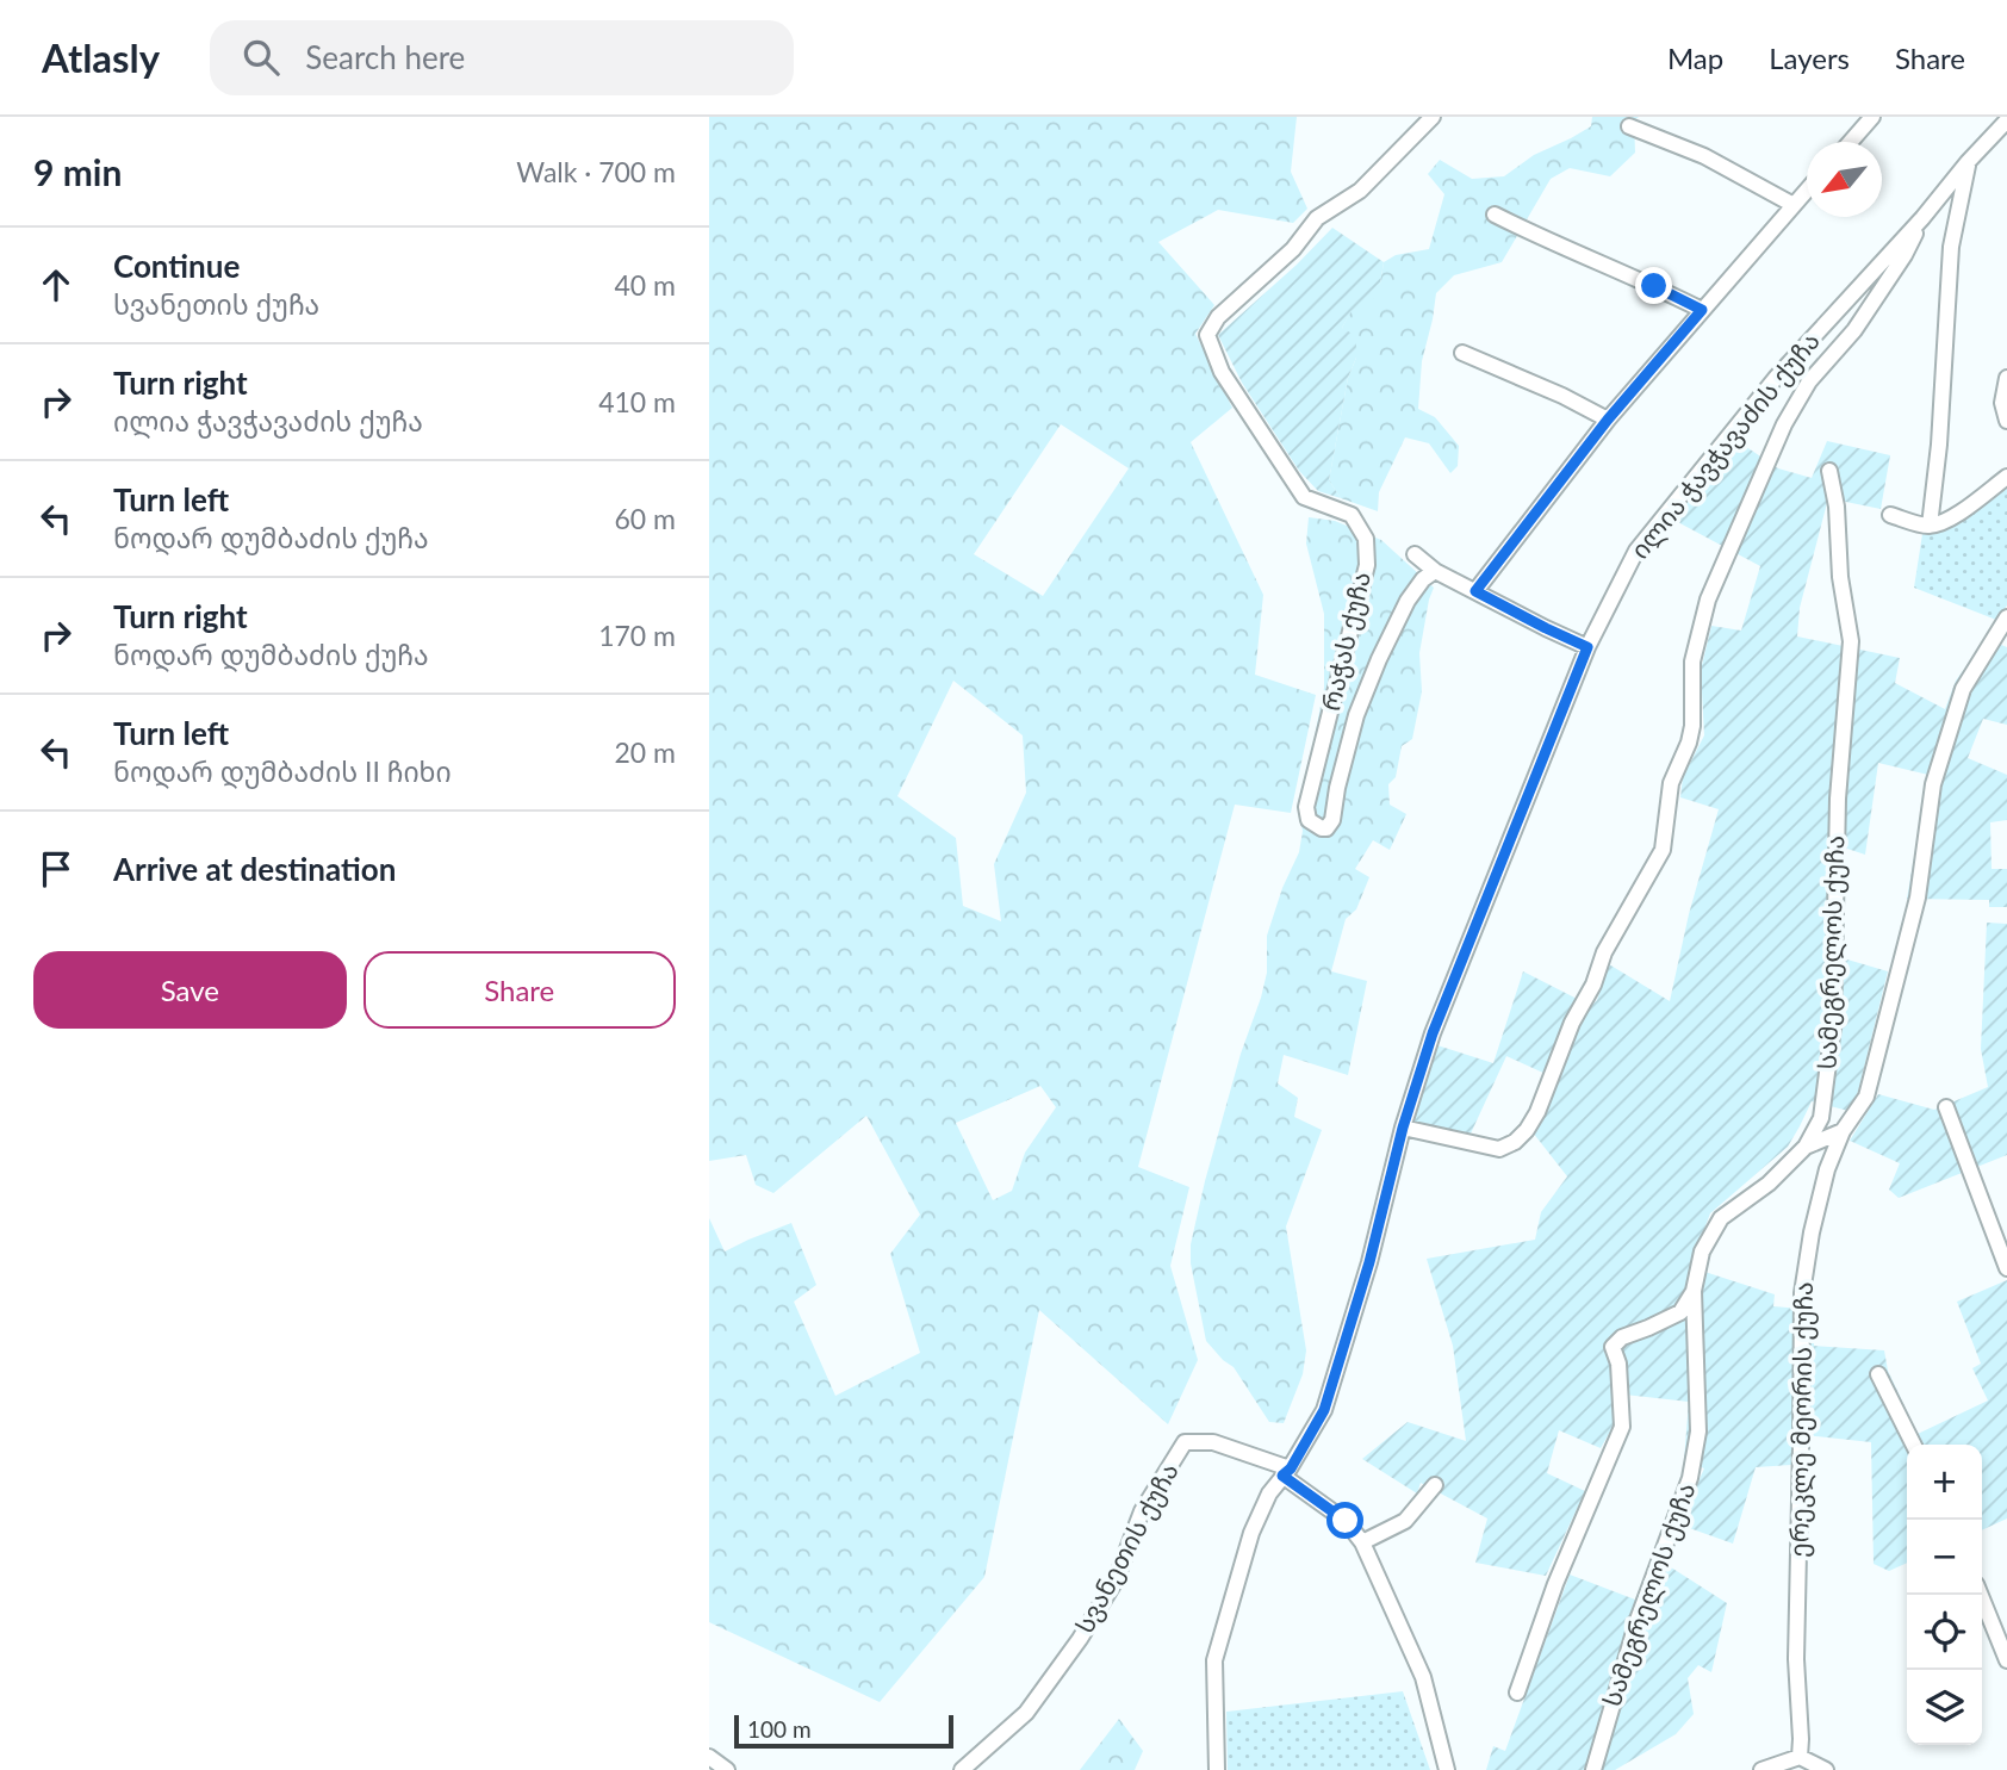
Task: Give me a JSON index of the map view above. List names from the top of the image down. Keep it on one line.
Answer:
{"streets":{"street":["ილია ჭავჭავაძის ქუჩა","რაჭას ქუჩა","სამეგრელოს ქუჩა","ერეკლე მეორის ქუჩა","სვანეთის ქუჩა"]},"crossings":[["ილია ჭავჭავაძის ქუჩა","სვანეთის ქუჩა"]],"scale_bar":"100 m","north":"bottom left","page":{"header":"Atlasly","search":"Search here","nav":["Map","Layers","Share"],"heading":["9 min","Walk · 700 m"],"list":[["Continue","სვანეთის ქუჩა","40 m"],["Turn right","ილია ჭავჭავაძის ქუჩა","410 m"],["Turn left","ნოდარ დუმბაძის ქუჩა","60 m"],["Turn right","ნოდარ დუმბაძის ქუჩა","170 m"],["Turn left","ნოდარ დუმბაძის II ჩიხი","20 m"],"Arrive at destination"],"buttons":["Save","Share"],"map_buttons":["+","−"],"scale":"100 m"}}
